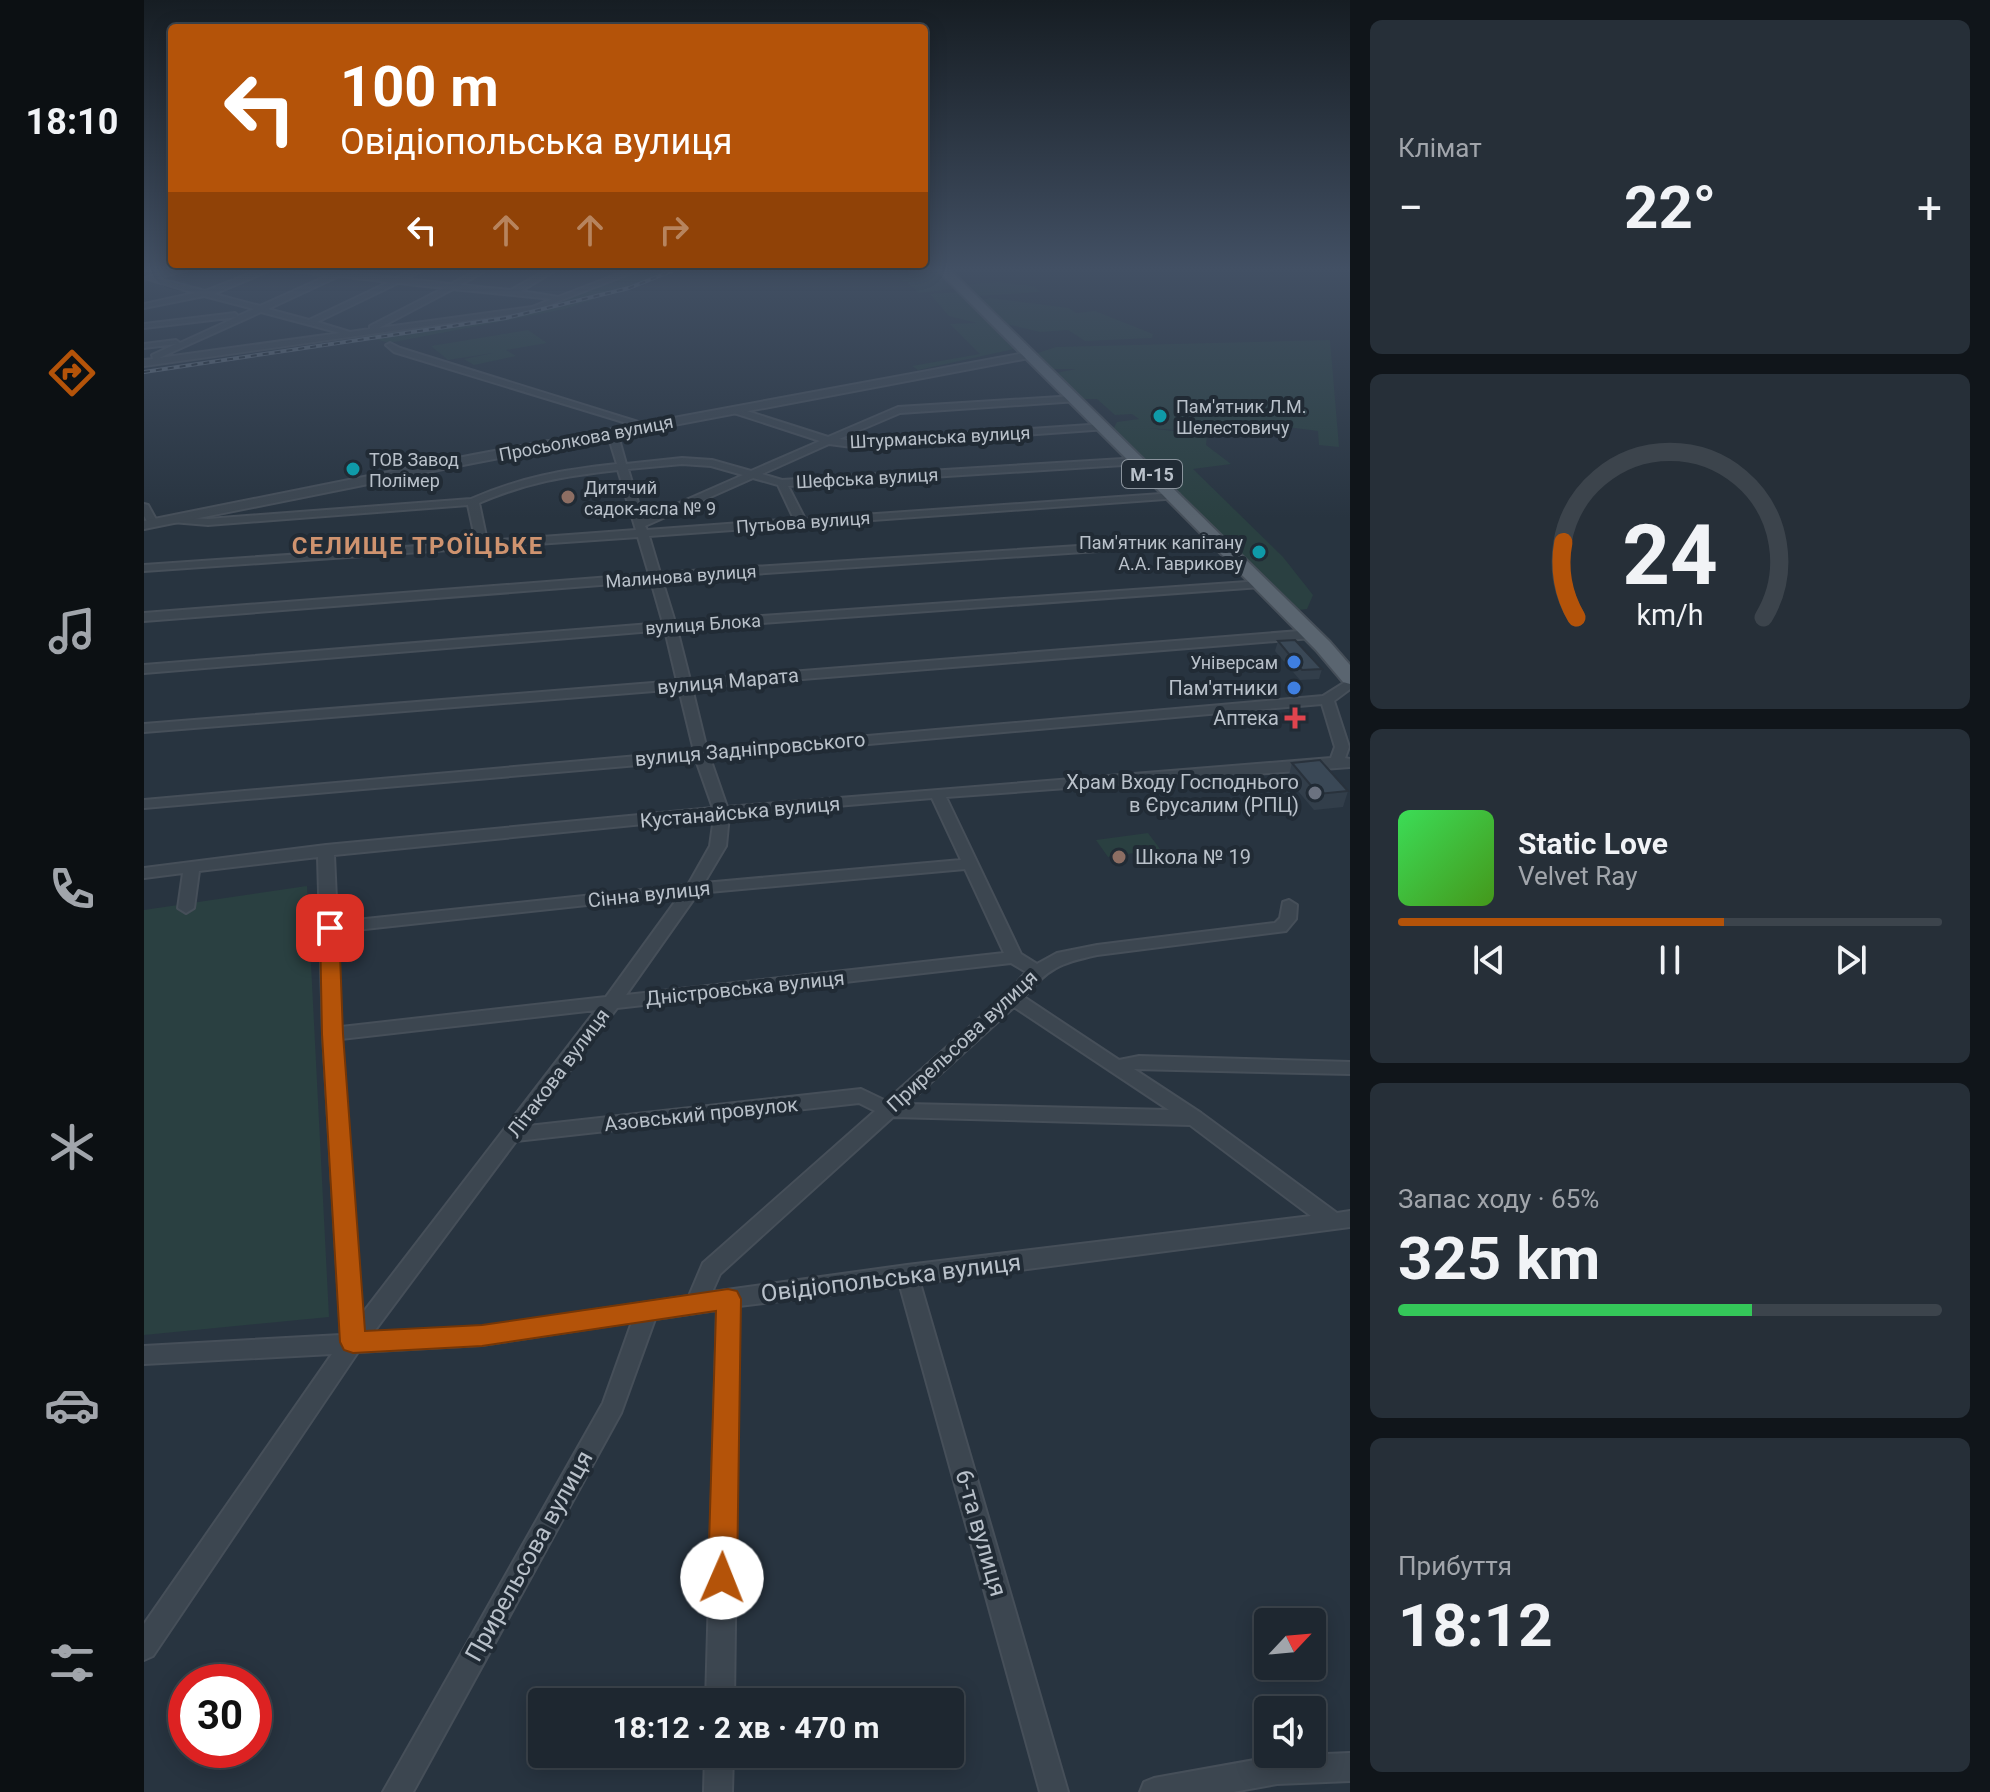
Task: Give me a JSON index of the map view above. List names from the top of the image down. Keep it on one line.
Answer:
{"streets":{"main road":["М-15"],"street":["Штурманська вулиця","Просьолкова вулиця","Шефська вулиця","Путьова вулиця","Малинова вулиця","вулиця Блока","вулиця Марата","вулиця Задніпровського","Кустанайська вулиця","Сінна вулиця","Дністровська вулиця","Прирельсова вулиця","Літакова вулиця","Азовський провулок","Овідіопольська вулиця","6-та вулиця"]},"crossings":[["Штурманська вулиця","Просьолкова вулиця"],["Штурманська вулиця","М-15"],["Просьолкова вулиця","М-15"],["Просьолкова вулиця","Шефська вулиця"],["М-15","Шефська вулиця"],["М-15","Путьова вулиця"],["М-15","Малинова вулиця"],["М-15","вулиця Блока"],["М-15","вулиця Марата"],["вулиця Задніпровського","Кустанайська вулиця"],["Кустанайська вулиця","Літакова вулиця"],["Сінна вулиця","Літакова вулиця"],["Дністровська вулиця","Літакова вулиця"],["Прирельсова вулиця","Азовський провулок"],["Прирельсова вулиця","Овідіопольська вулиця"],["Літакова вулиця","Азовський провулок"],["Літакова вулиця","Овідіопольська вулиця"],["Овідіопольська вулиця","6-та вулиця"]],"districts":["СЕЛИЩЕ ТРОЇЦЬКЕ"],"places":{"other":["Пам'ятник Л.М. Шелестовичу","ТОВ Завод Полімер","Дитячий садок-ясла № 9","Пам'ятник капітану А.А. Гаврикову","Універсам","Пам'ятники","Храм Входу Господнього в Єрусалим (РПЦ)","Школа № 19"],"health":["Аптека"]},"north":"top right","page":{"tabs":"18:10","tile":["Клімат",["Запас ходу · 65%","325 km"],["Прибуття","18:12"]],"turn":["100 m","Овідіопольська вулиця"],"heat":["−","22°","+"],"song":["Static Love","Velvet Ray"],"limit":"30","trip":"18:12 · 2 хв · 470 m","gauge":["24","km/h"]}}
